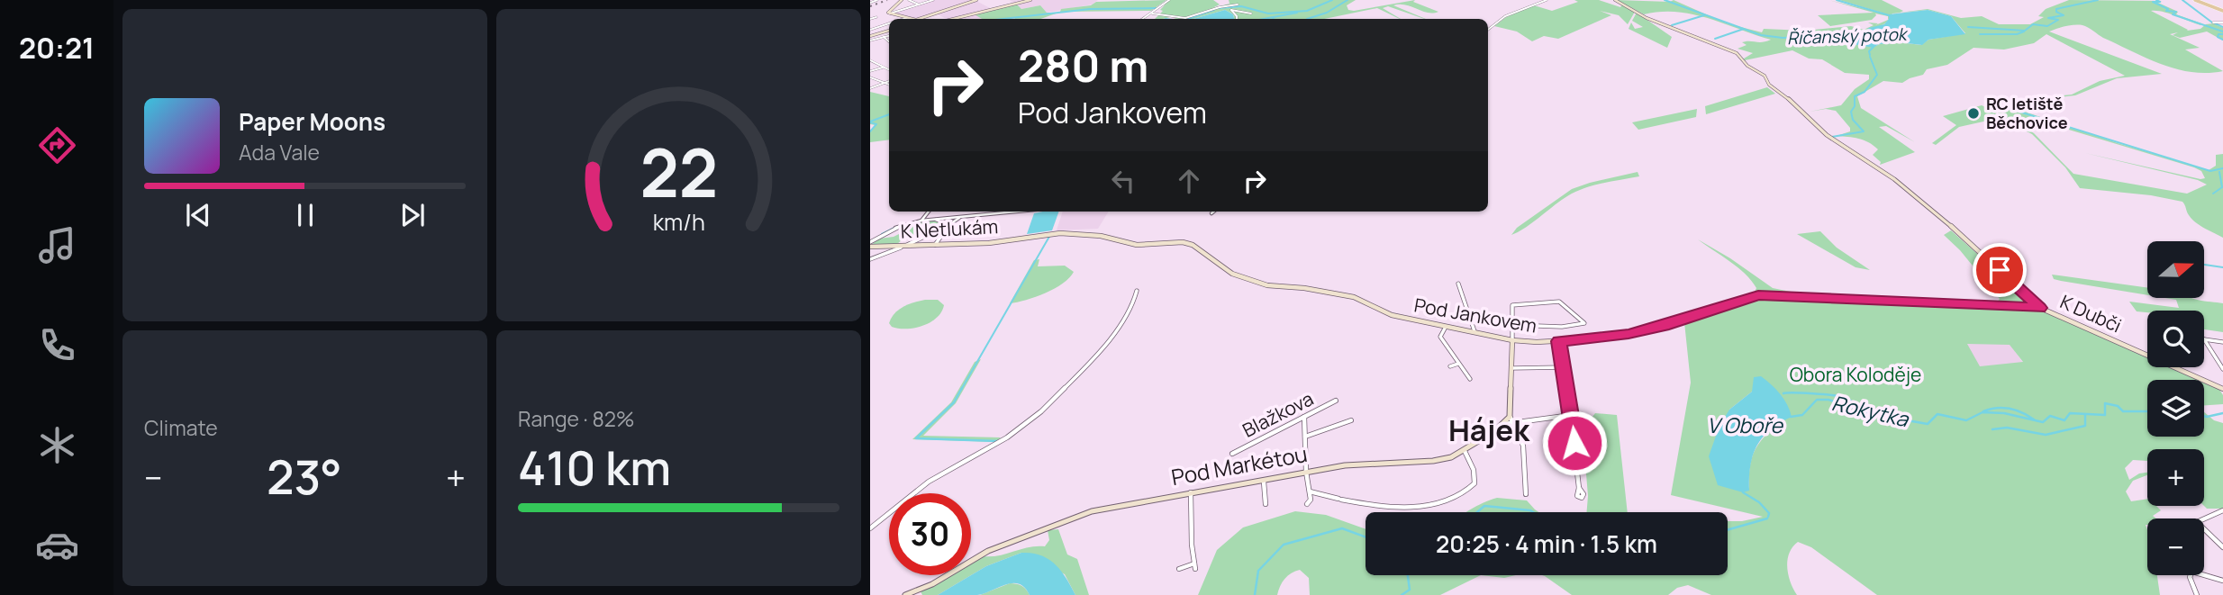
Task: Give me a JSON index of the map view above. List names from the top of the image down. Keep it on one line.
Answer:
{"streets":{"street":["K Netlukám","K Dubči","Pod Jankovem","Blažkova","Pod Markétou"]},"crossings":[["K Netlukám","Pod Jankovem"],["K Dubči","Pod Jankovem"]],"districts":["Hájek"],"water":["Říčanský potok","Rokytka","V Oboře"],"parks":["Obora Koloděje"],"places":["RC letiště Běchovice"],"north":"right","page":{"tabs":"20:21","turn":["280 m","Pod Jankovem"],"song":["Paper Moons","Ada Vale"],"map_buttons":["+","−"],"tile":["Climate",["Range · 82%","410 km"]],"heat":["−","23°","+"],"limit":"30","trip":"20:25 · 4 min · 1.5 km","gauge":["22","km/h"]}}
